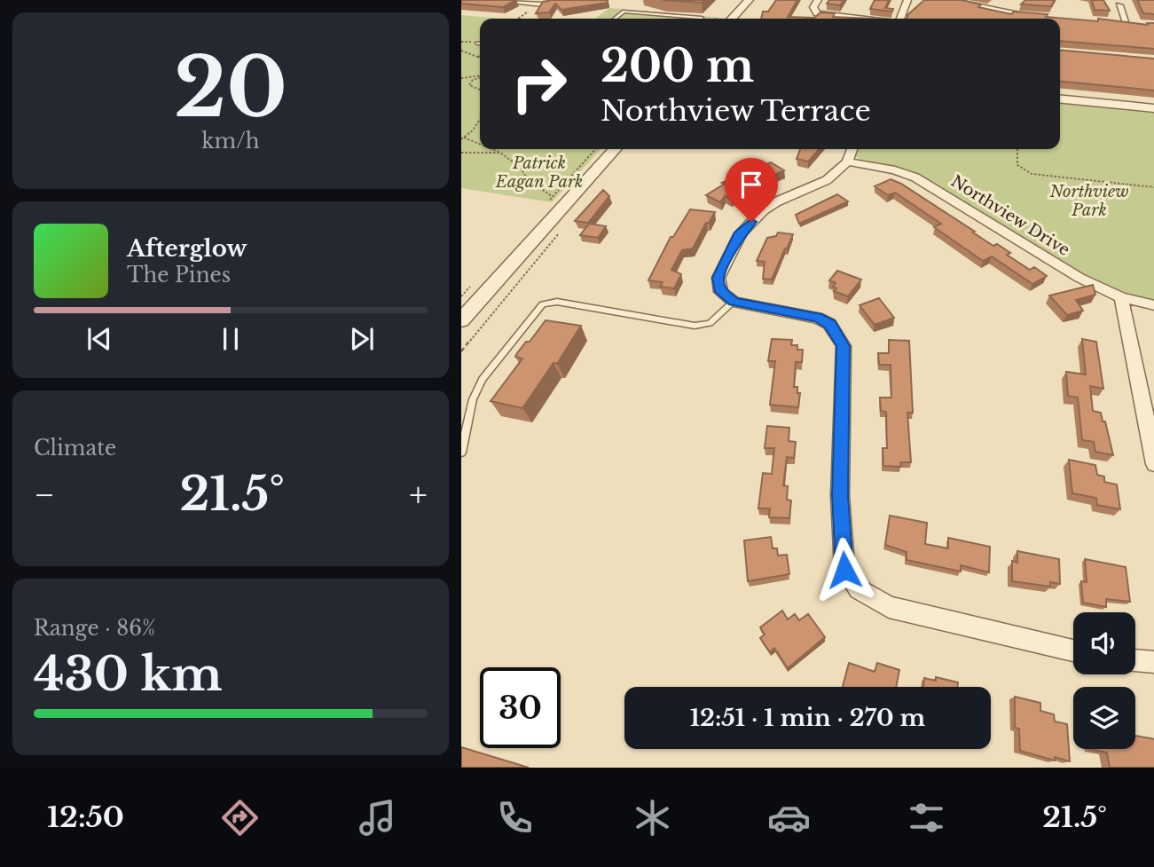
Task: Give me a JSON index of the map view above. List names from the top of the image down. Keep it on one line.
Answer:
{"streets":{"street":["Northview Drive"]},"parks":["Patrick Eagan Park","Northview Park"],"page":{"tile":[["20","km/h"],"Climate",["Range · 86%","430 km"]],"turn":["200 m","Northview Terrace"],"song":["Afterglow","The Pines"],"heat":["−","21.5°","+"],"limit":"30","trip":"12:51 · 1 min · 270 m","tabs":["12:50","21.5°"]}}
